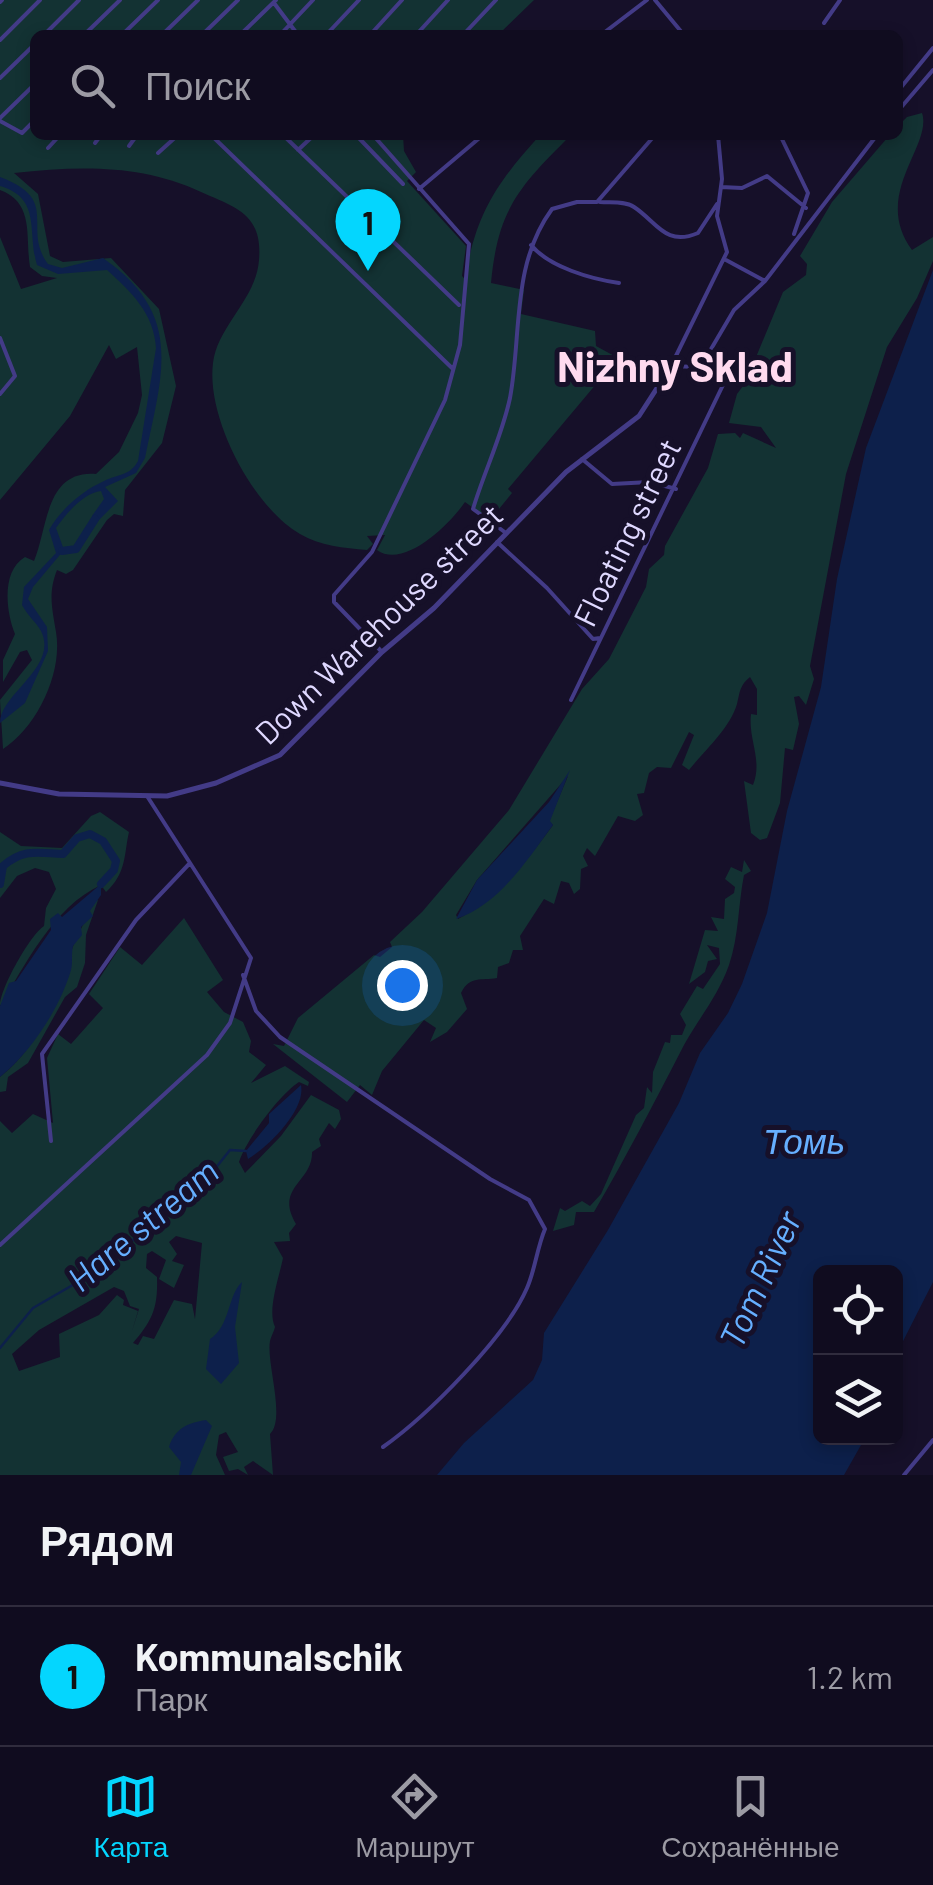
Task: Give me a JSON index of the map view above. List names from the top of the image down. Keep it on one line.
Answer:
{"streets":{"street":["Floating street","Down Warehouse street"]},"districts":["Nizhny Sklad"],"water":["Томь","Hare stream","Tom River"],"page":{"search":"Поиск","pins":"1","heading":"Рядом","list":[{"mark":"1","name":"Kommunalschik","note":"Парк","value":"1.2 km"}],"nav":["Карта","Маршрут","Сохранённые"]}}
